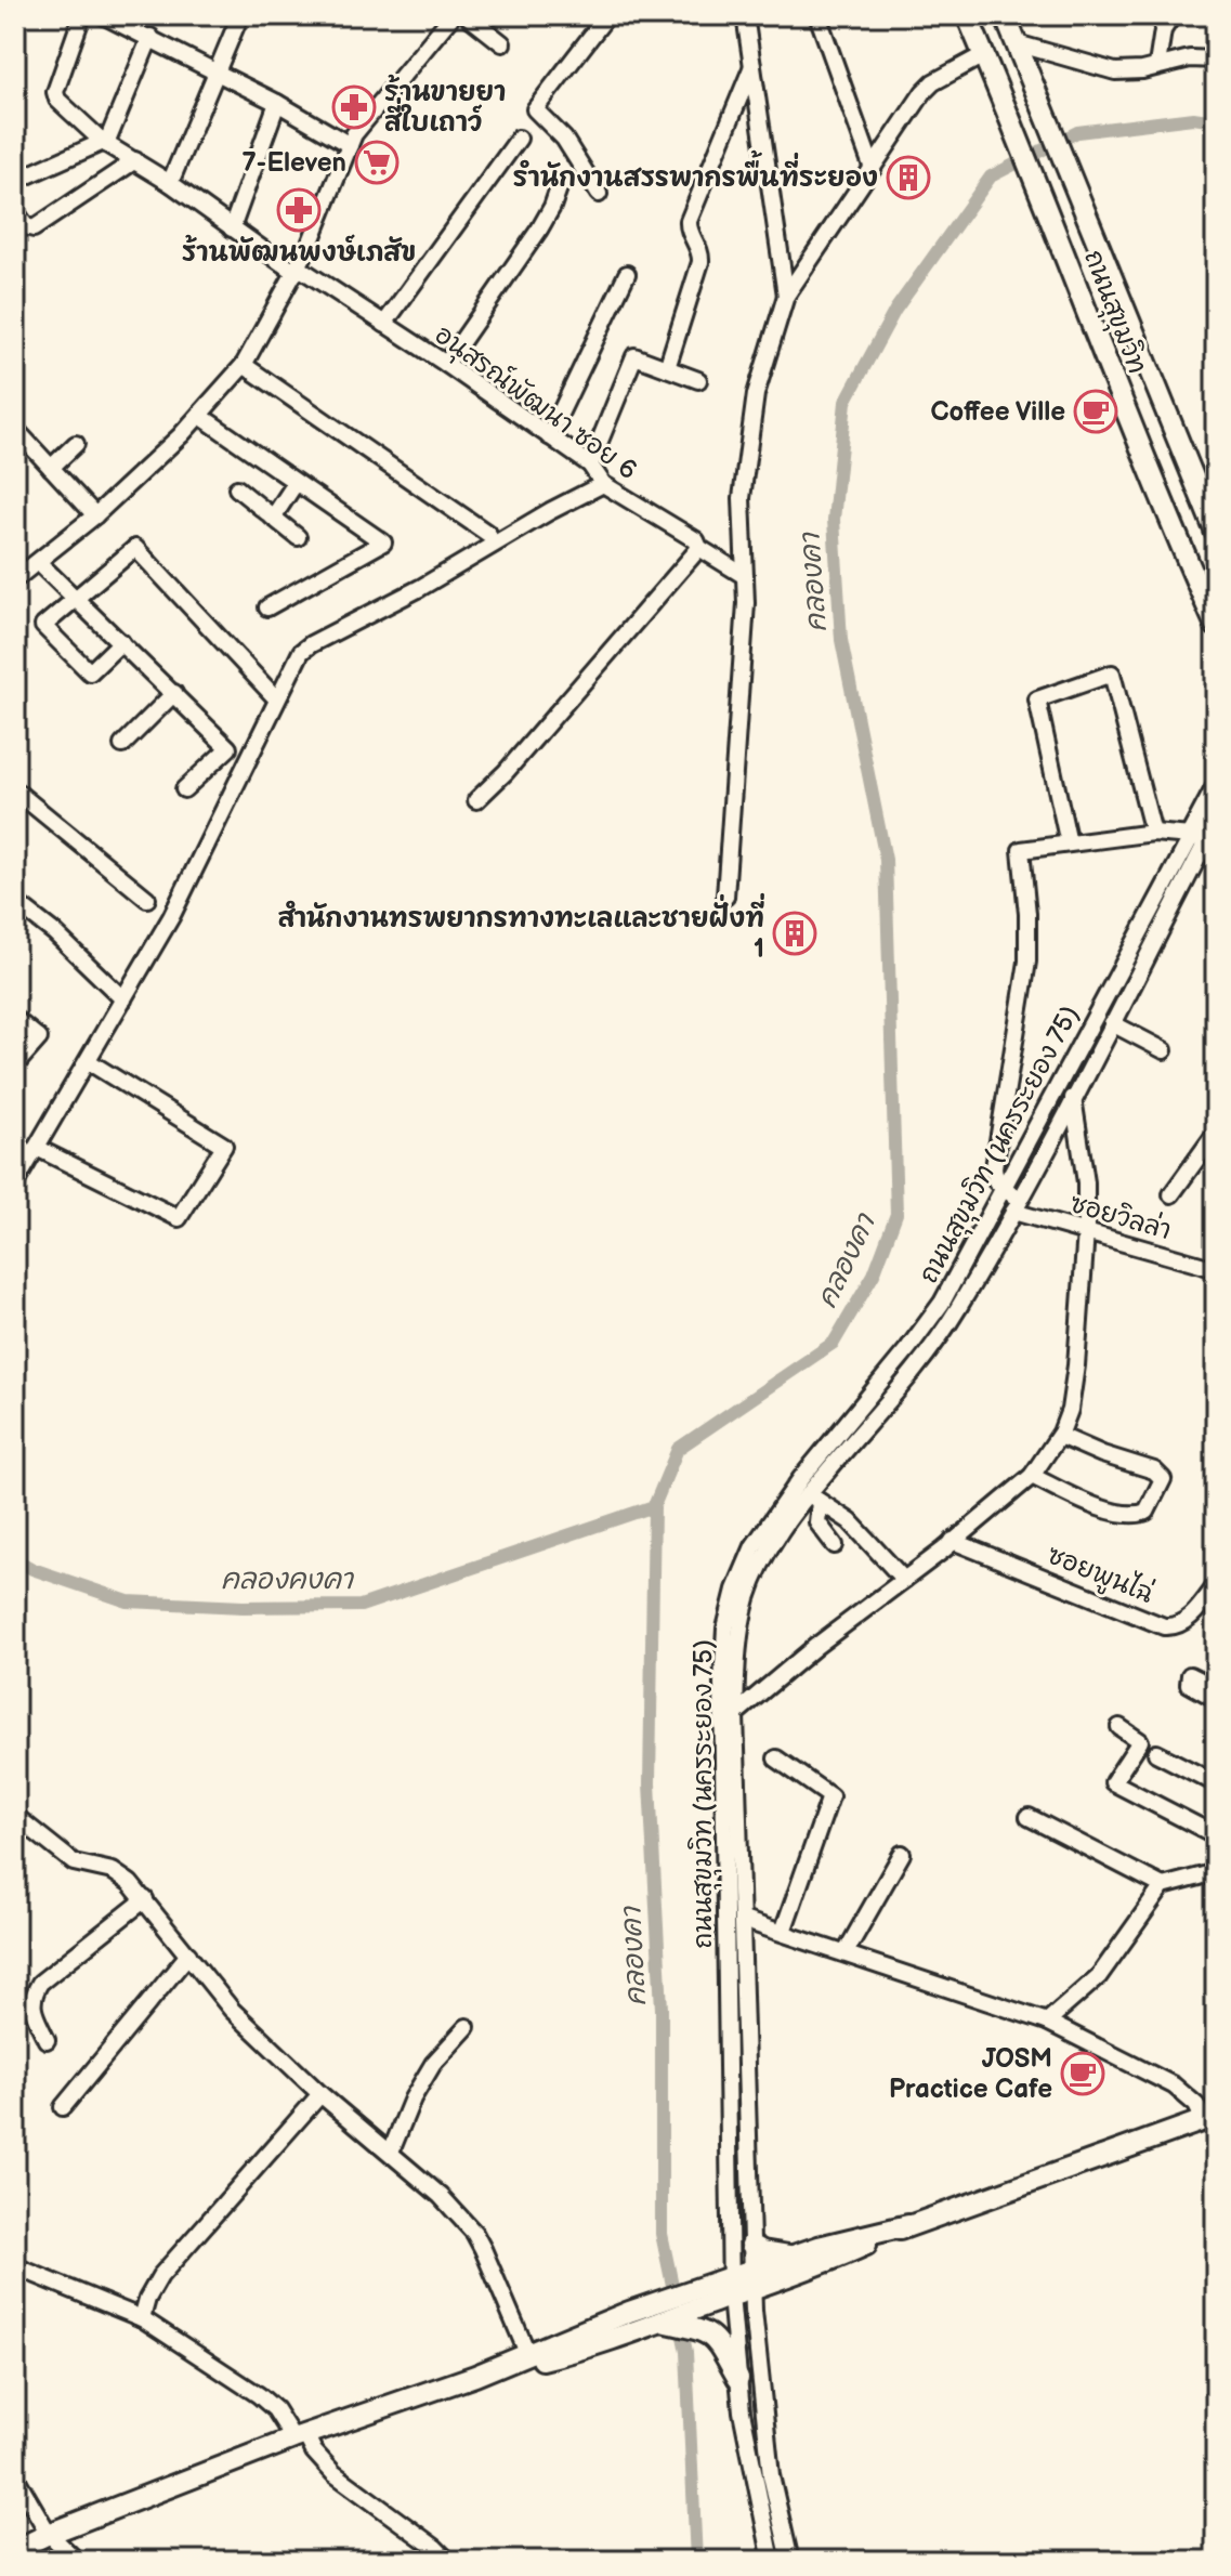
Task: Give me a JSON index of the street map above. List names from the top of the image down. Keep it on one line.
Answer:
{"streets":{"main road":["ถนนสุขุมวิท"],"street":["อนุสรณ์พัฒนา ซอย 6","ถนนสุขุมวิท (นครระยอง 75)","ซอยวิลล่า","ซอยพูนไฉ่"]},"crossings":[["ถนนสุขุมวิท (นครระยอง 75)","ซอยวิลล่า"]],"water":["คลองคา","คลองคงคา"],"places":{"pharmacy":["ร้านขายยา สี่ใบเถาว์","ร้านพัฒนพงษ์เภสัข"],"supermarket":["7-Eleven"],"building":["รำนักงานสรรพากรพื้นที่ระยอง","สำนักงานทรพยากรทางทะเลและชายฝั่งที่ 1"],"cafe":["Coffee Ville","JOSM Practice Cafe"]}}
